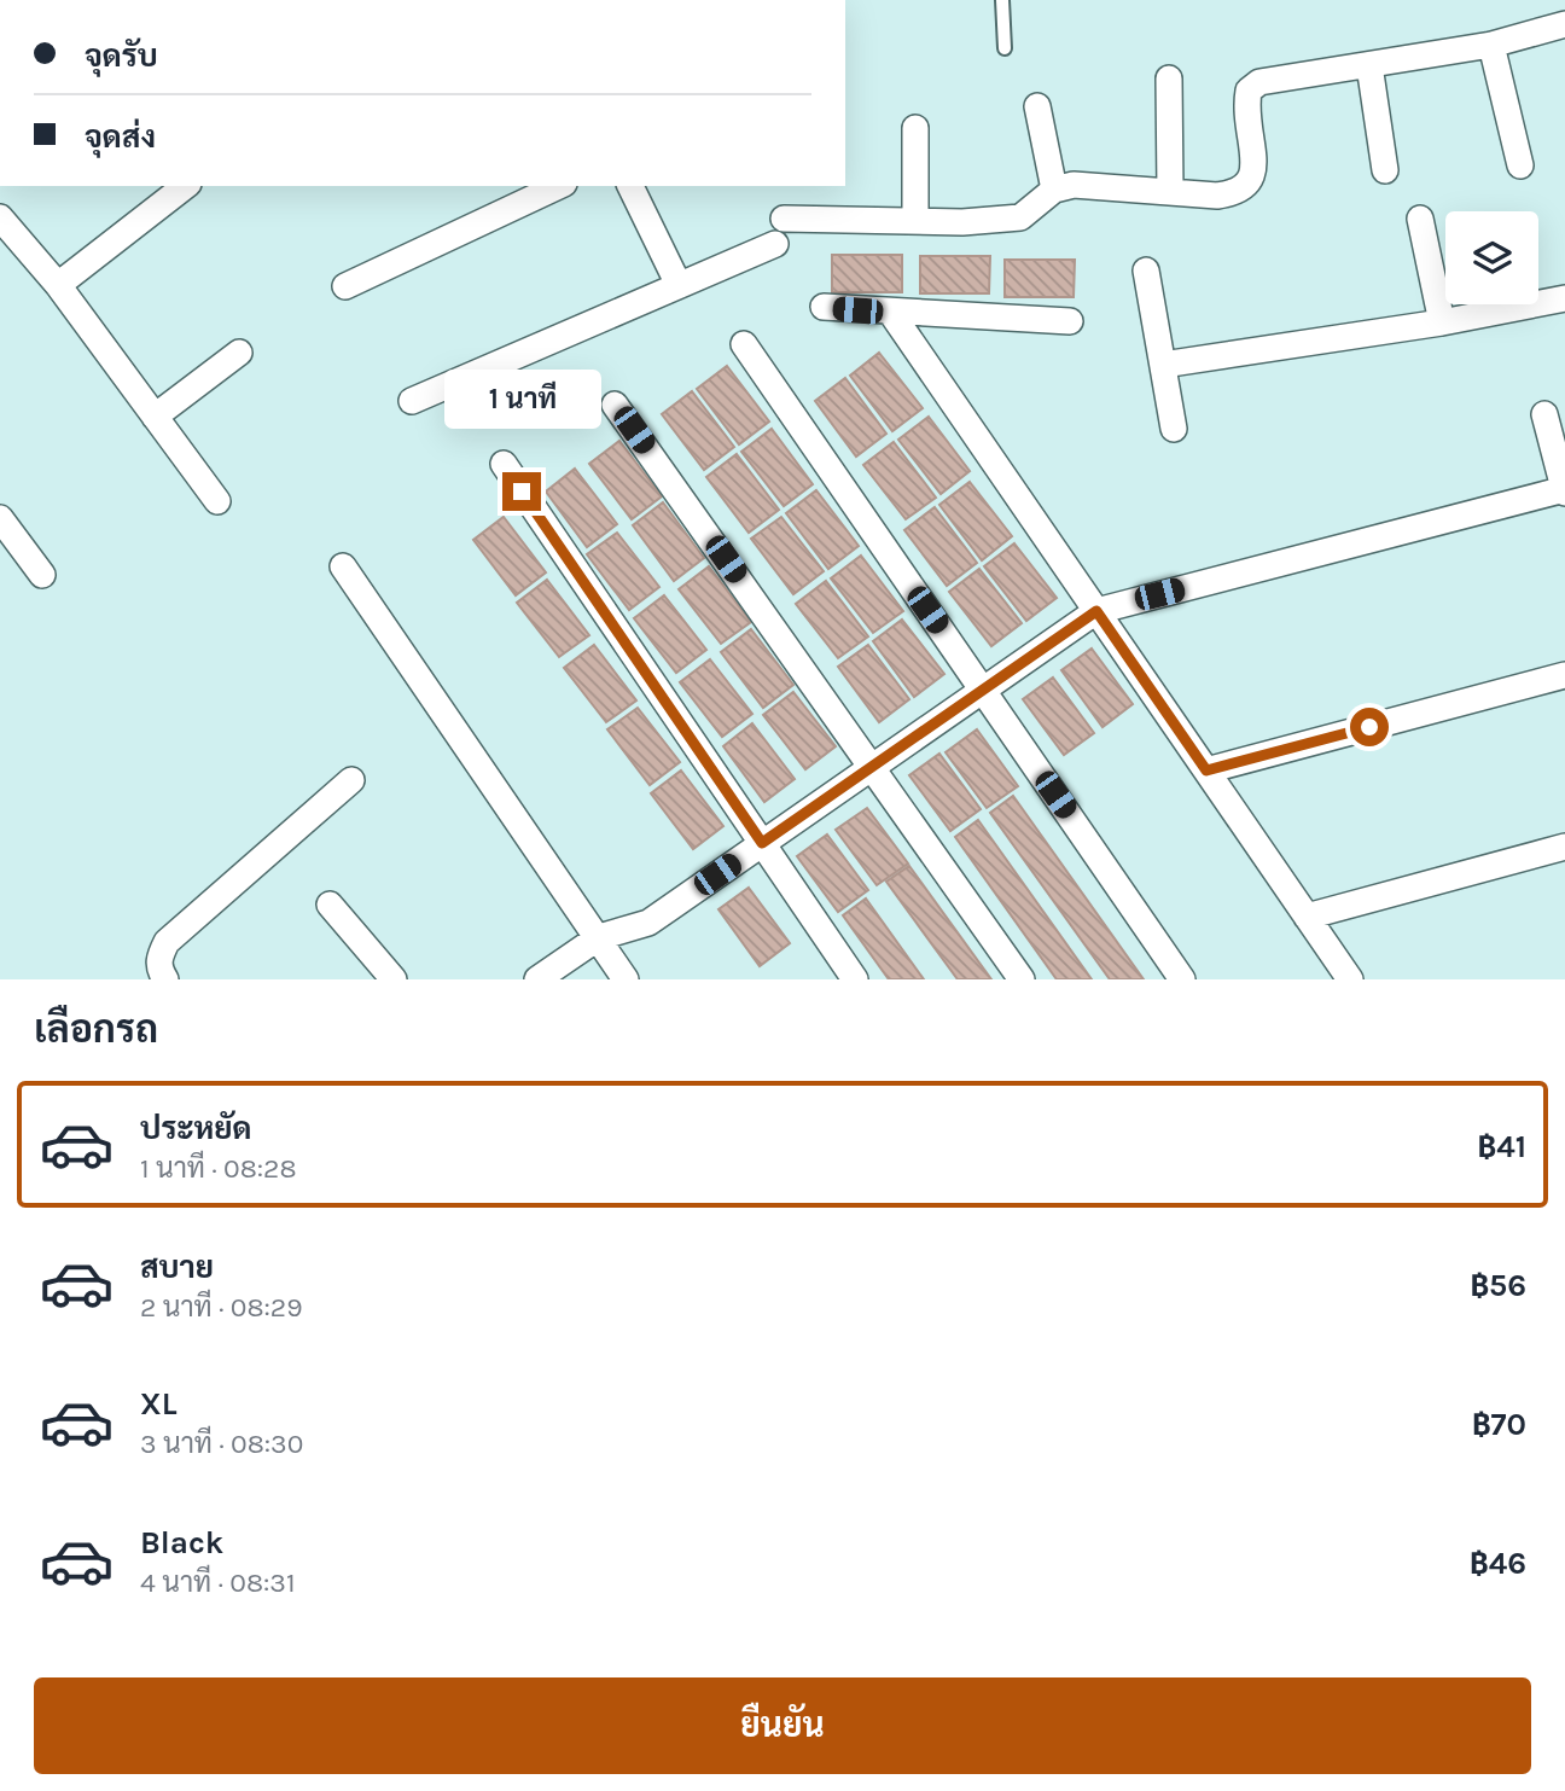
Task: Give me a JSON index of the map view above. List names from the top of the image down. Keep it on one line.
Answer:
{"page":{"banner":["จุดรับ","จุดส่ง"],"bubble":"1 นาที","heading":"เลือกรถ","list":[{"name":"ประหยัด","note":"1 นาที · 08:28","value":"฿41"},{"name":"สบาย","note":"2 นาที · 08:29","value":"฿56"},{"name":"XL","note":"3 นาที · 08:30","value":"฿70"},{"name":"Black","note":"4 นาที · 08:31","value":"฿46"}],"buttons":"ยืนยัน"}}
